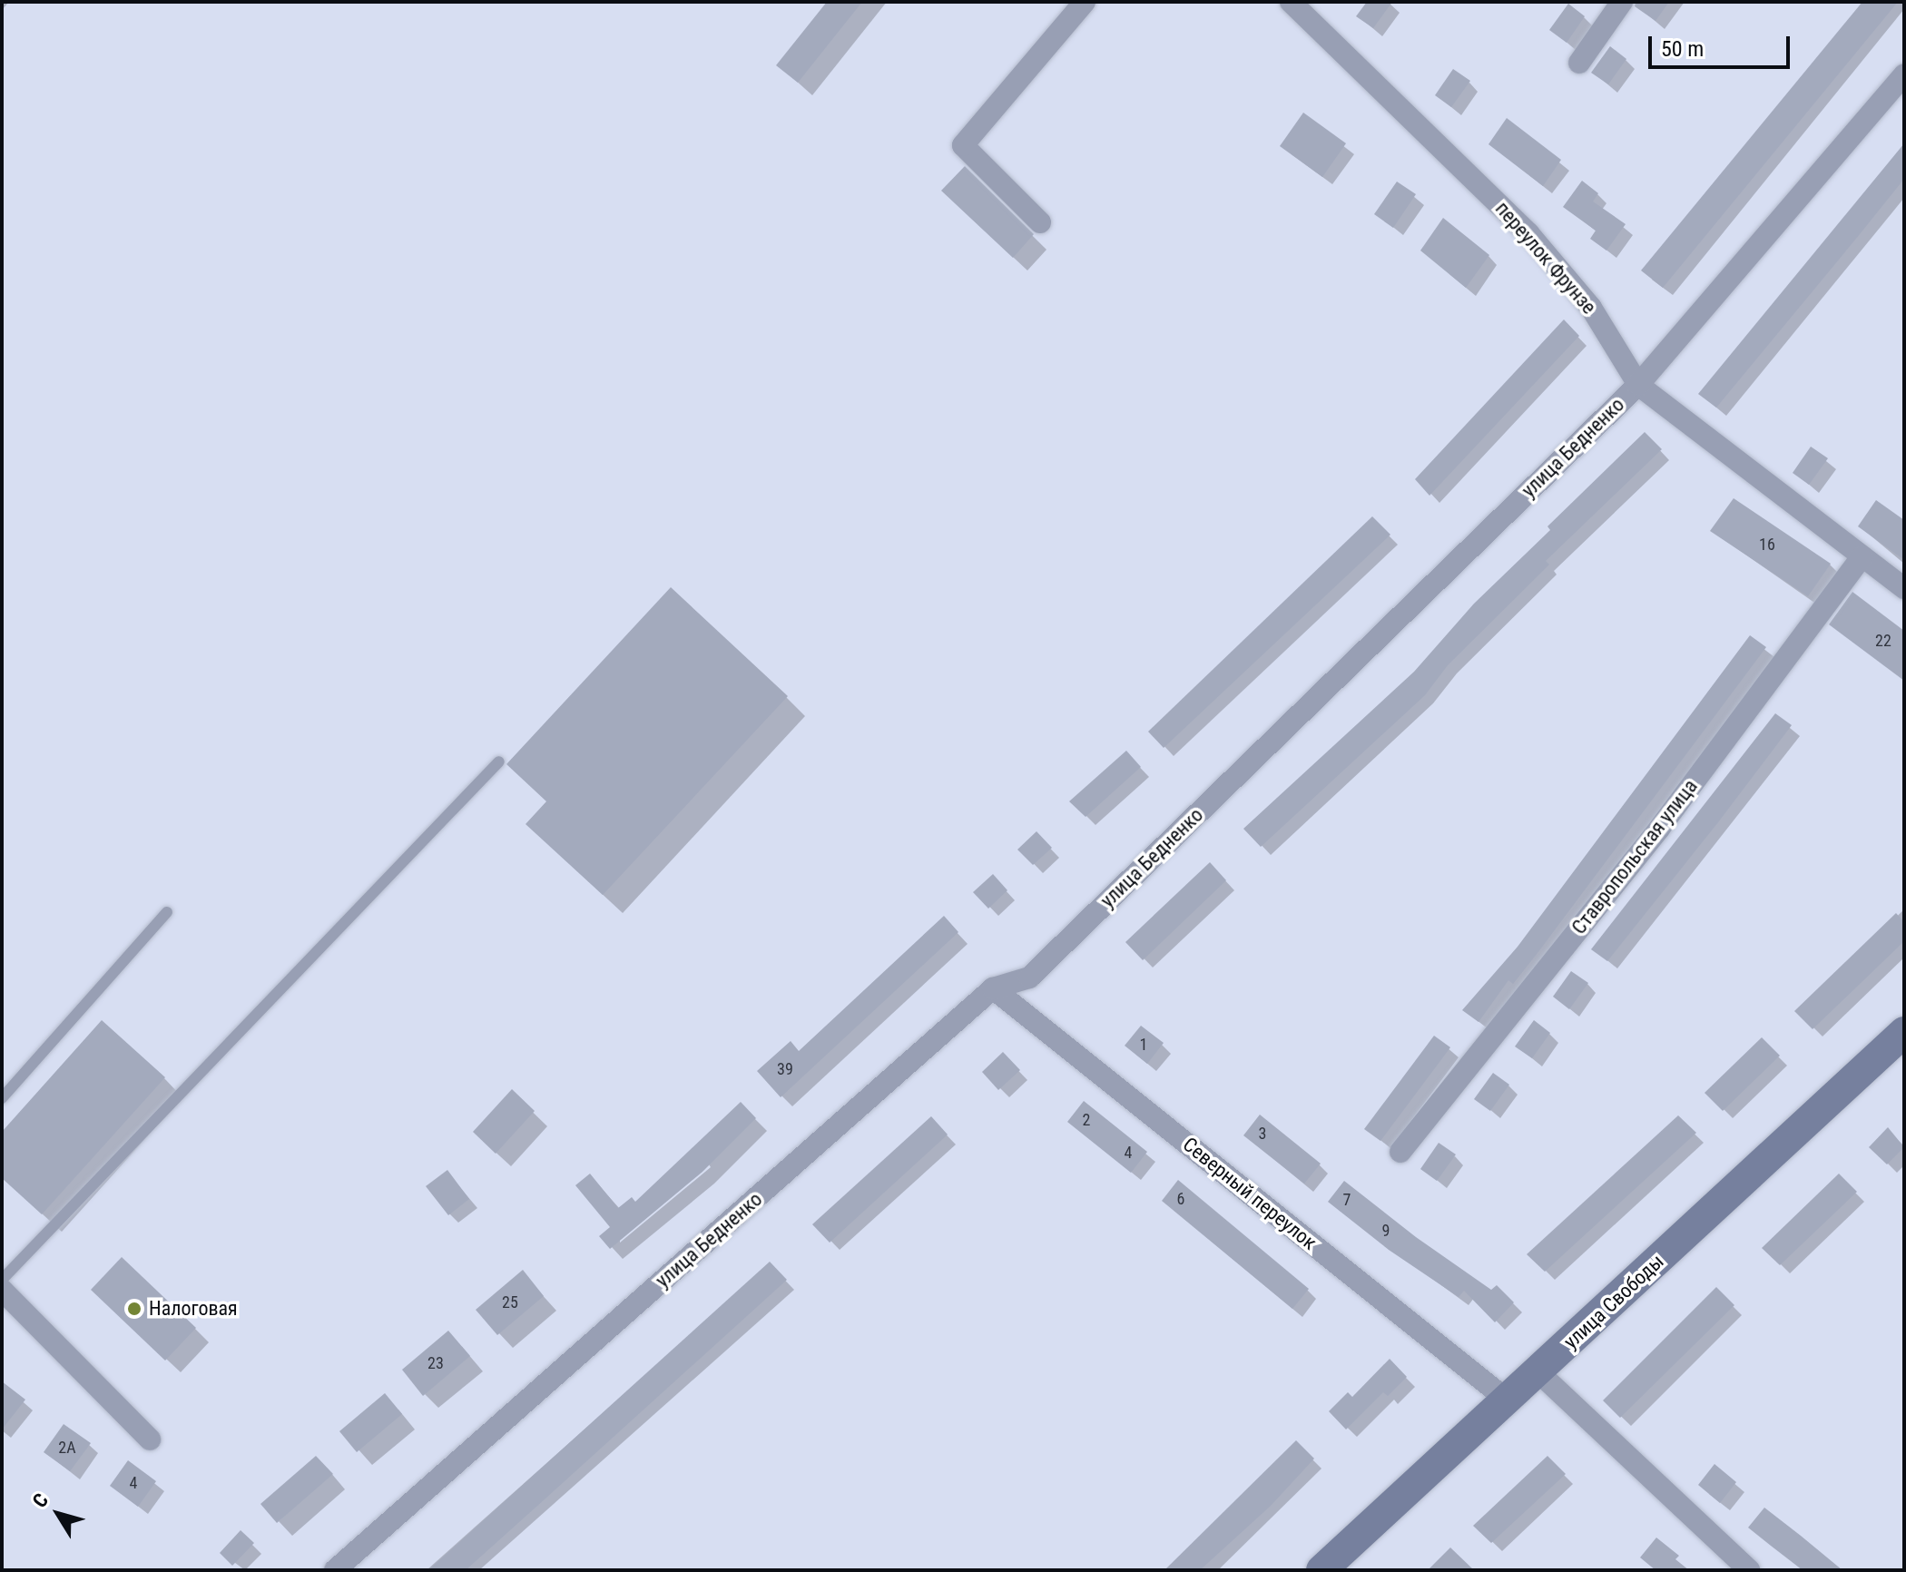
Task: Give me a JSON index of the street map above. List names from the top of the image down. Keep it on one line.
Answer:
{"streets":{"main road":["улица Свободы"],"street":["переулок Фрунзе","улица Бедненко","Ставропольская улица","Северный переулок"]},"crossings":[["переулок Фрунзе","улица Бедненко"],["переулок Фрунзе","Ставропольская улица"],["улица Бедненко","Северный переулок"],["Северный переулок","улица Свободы"]],"places":["Налоговая"],"house_numbers":["16","22","1","39","2","3","4","6","7","9","25","23","2А","4"],"scale_bar":"50 m","north":"top left"}
